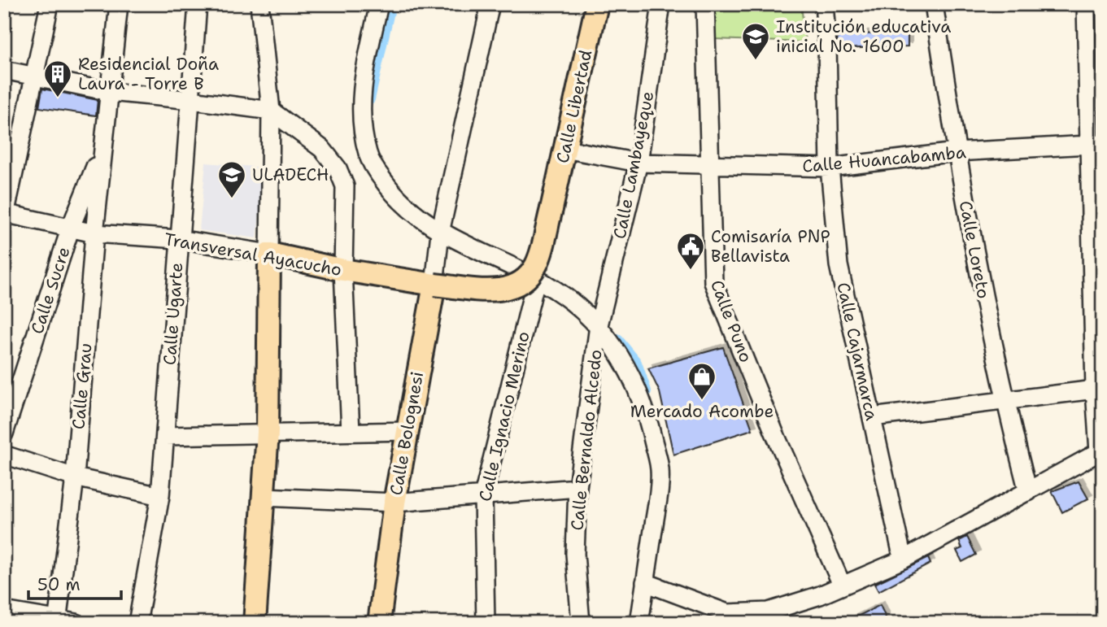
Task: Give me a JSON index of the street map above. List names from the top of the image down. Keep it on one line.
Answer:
{"streets":{"main road":["Calle Libertad","Transversal Ayacucho","Calle Bolognesi"],"street":["Calle Huancabamba","Calle Lambayeque","Calle Loreto","Calle Sucre","Calle Ugarte","Calle Puno","Calle Cajarmarca","Calle Grau","Calle Ignacio Merino","Calle Bernaldo Alcedo"]},"crossings":[["Calle Libertad","Calle Huancabamba"],["Calle Libertad","Transversal Ayacucho"],["Calle Libertad","Calle Bolognesi"],["Calle Huancabamba","Calle Lambayeque"],["Calle Huancabamba","Calle Loreto"],["Calle Huancabamba","Calle Puno"],["Calle Huancabamba","Calle Cajarmarca"],["Calle Lambayeque","Calle Bernaldo Alcedo"],["Transversal Ayacucho","Calle Sucre"],["Transversal Ayacucho","Calle Ugarte"],["Transversal Ayacucho","Calle Grau"],["Transversal Ayacucho","Calle Bolognesi"],["Calle Sucre","Calle Grau"]],"places":{"school or university":["Institución educativa inicial No. 1600","ULADECH"],"building":["Residencial Doña Laura - Torre B"],"public building":["Comisaría PNP Bellavista"],"shop":["Mercado Acombe"]},"scale_bar":"50 m"}
